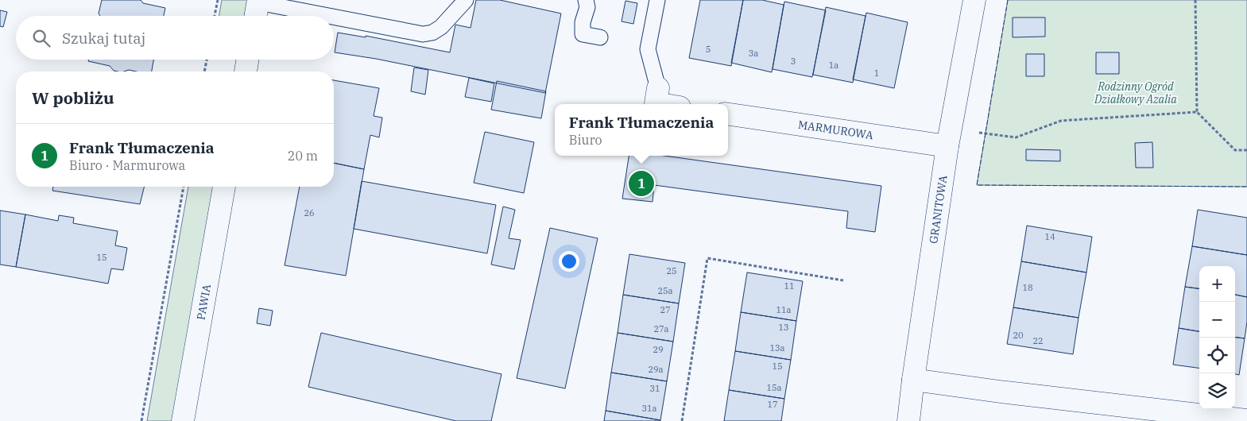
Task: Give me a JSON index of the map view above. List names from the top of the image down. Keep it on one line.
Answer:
{"streets":{"street":["MARMUROWA","GRANITOWA","PAWIA"]},"crossings":[["MARMUROWA","GRANITOWA"]],"parks":["Rodzinny Ogród Działkowy Azalia"],"house_numbers":["5","3a","3","1a","1","26","14","15","25","11","18","25a","27","11a","13","27a","20","22","13a","29","15","29a","15a","31","17","31a"],"page":{"search":"Szukaj tutaj","heading":"W pobliżu","popup":["Frank Tłumaczenia","Biuro"],"list":[{"mark":"1","name":"Frank Tłumaczenia","note":"Biuro · Marmurowa","value":"20 m"}],"pins":"1","map_buttons":["+","−"]}}
